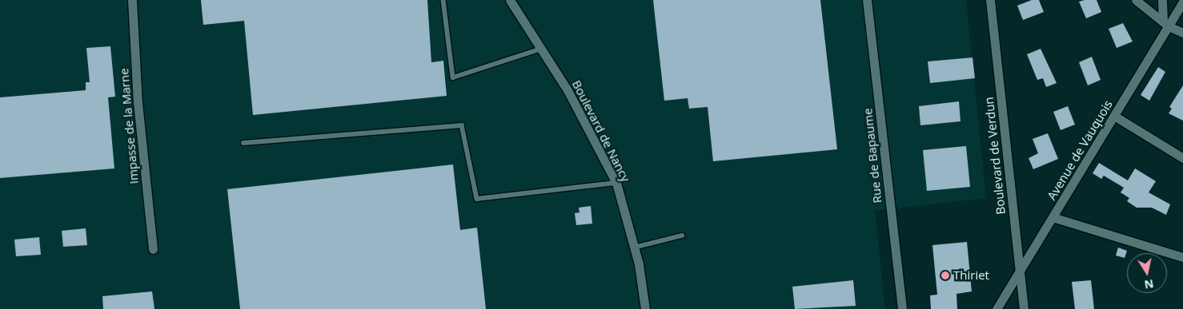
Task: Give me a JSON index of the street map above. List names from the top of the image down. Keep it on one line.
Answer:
{"streets":{"street":["Impasse de la Marne","Boulevard de Nancy","Avenue de Vauquois","Rue de Bapaume","Boulevard de Verdun"]},"crossings":[["Avenue de Vauquois","Boulevard de Verdun"]],"places":["Thiriet"],"north":"bottom"}
